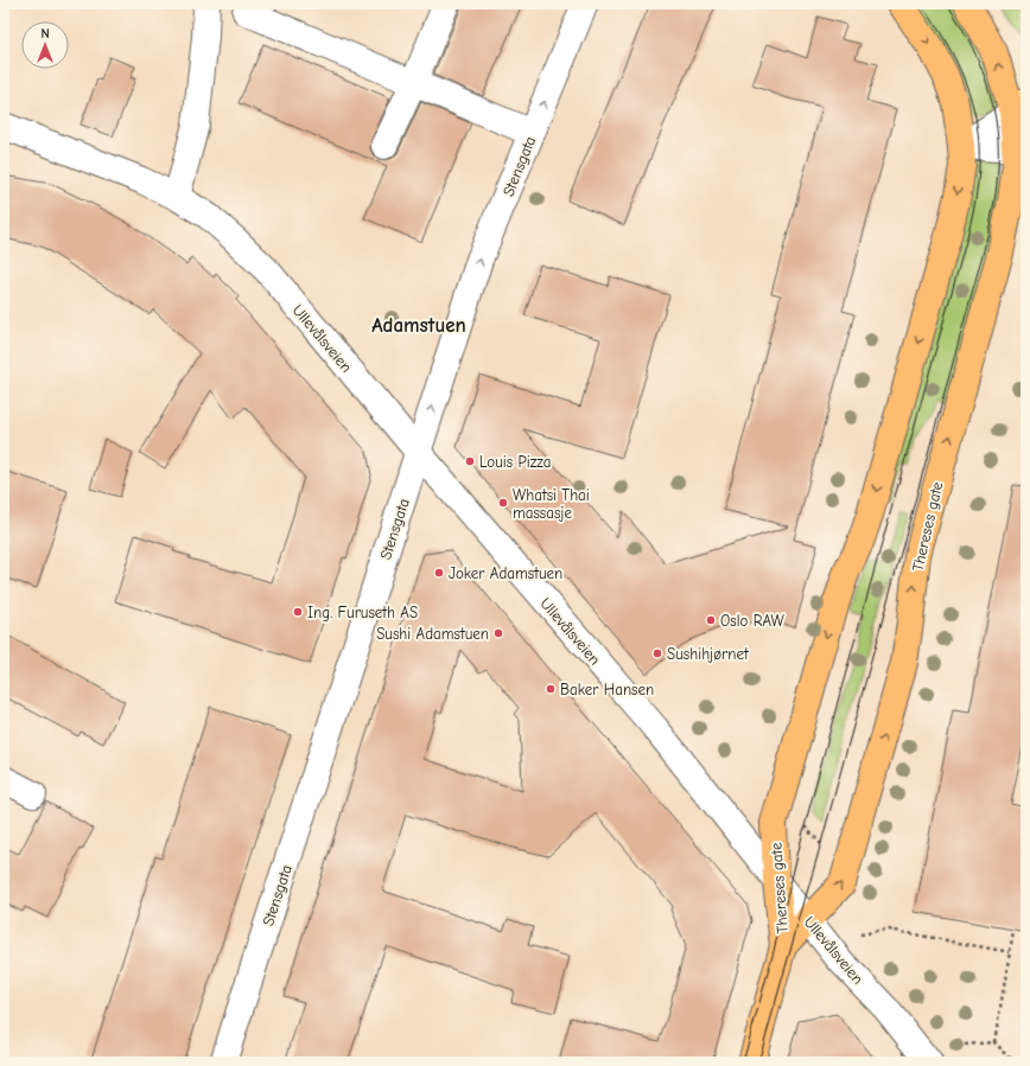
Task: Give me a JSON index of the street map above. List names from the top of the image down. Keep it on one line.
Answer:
{"streets":{"main road":["Thereses gate"],"street":["Stensgata","Ullevålsveien"]},"crossings":[["Stensgata","Ullevålsveien"],["Ullevålsveien","Thereses gate"]],"districts":["Adamstuen"],"places":["Louis Pizza","Whatsi Thai massasje","Joker Adamstuen","Ing. Furuseth AS","Oslo RAW","Sushi Adamstuen","Sushihjørnet","Baker Hansen"],"north":"top"}
